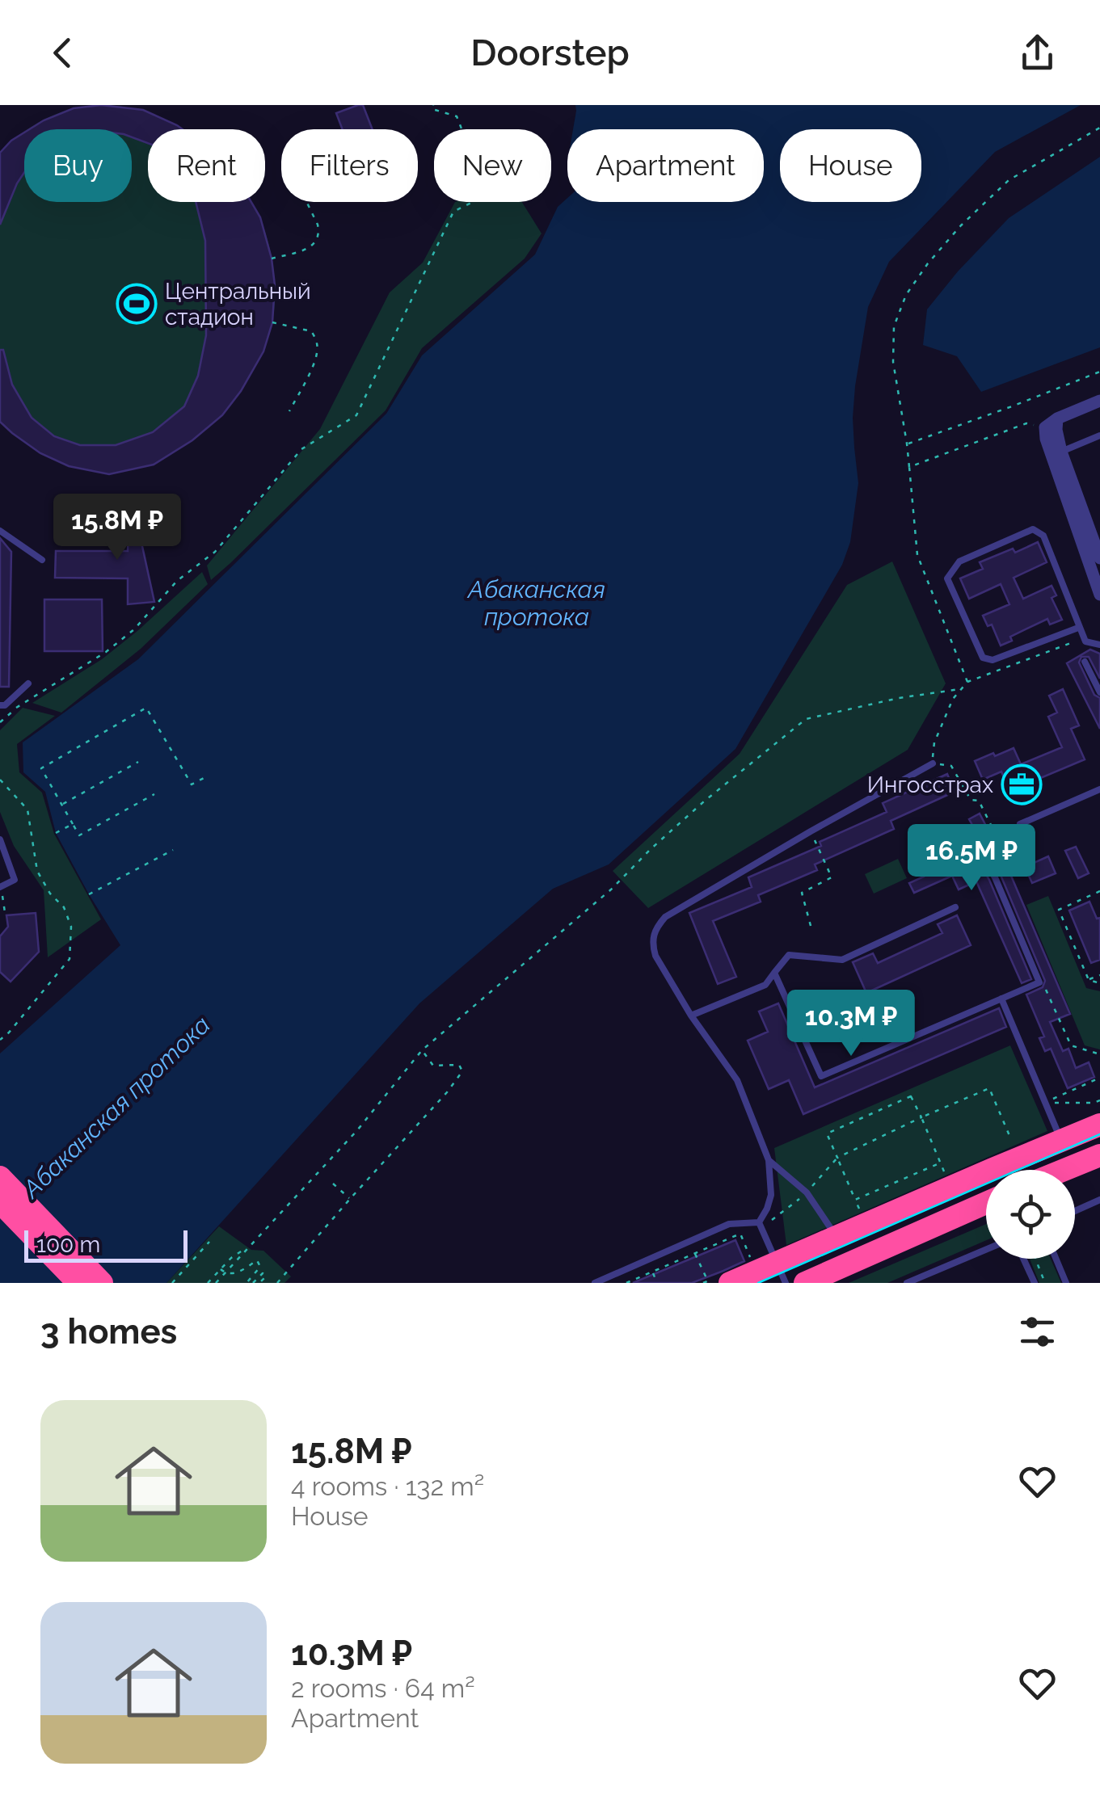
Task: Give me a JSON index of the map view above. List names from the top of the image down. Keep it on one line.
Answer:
{"water":["Абаканская протока"],"places":{"sports":["Центральный стадион"],"office":["Ингосстрах"]},"scale_bar":"100 m","page":{"header":"Doorstep","chip":["Buy","Rent","Filters","New","Apartment","House"],"price":["15.8M ₽","16.5M ₽","10.3M ₽"],"scale":"100 m","heading":"3 homes","list":[{"name":"15.8M ₽","note":"4 rooms · 132 m² · House"},{"name":"10.3M ₽","note":"2 rooms · 64 m² · Apartment"}]}}
